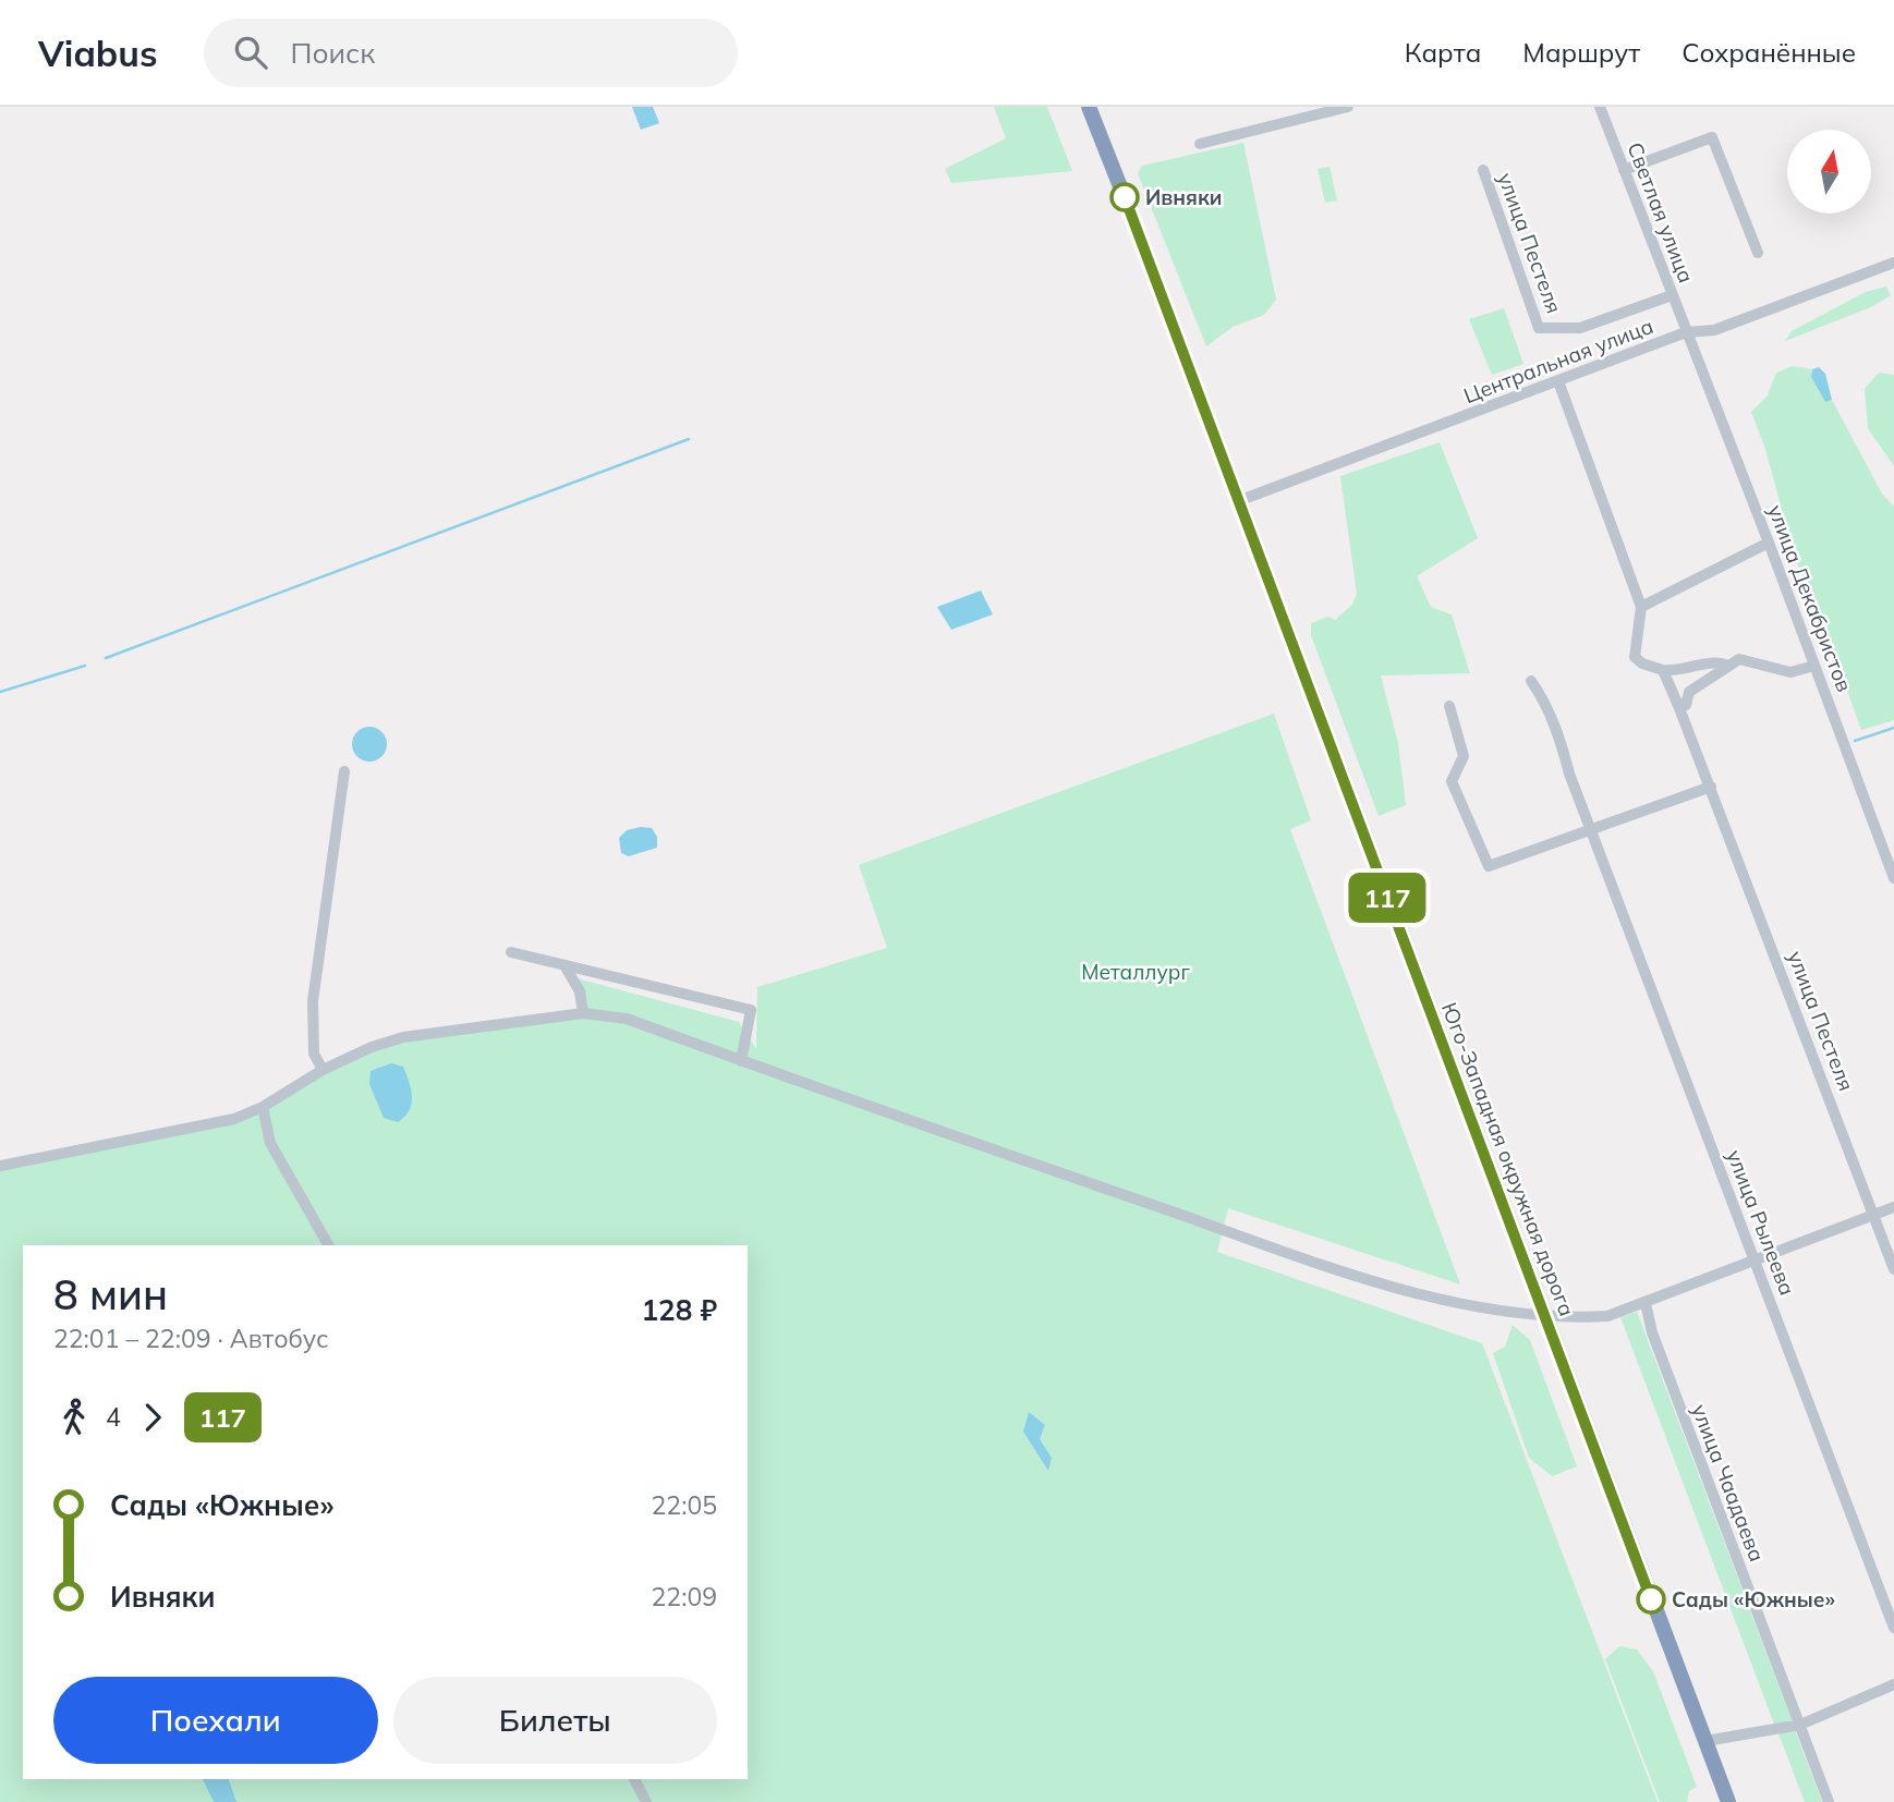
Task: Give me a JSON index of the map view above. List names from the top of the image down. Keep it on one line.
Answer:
{"streets":{"highway":["Юго-Западная окружная дорога"],"street":["Светлая улица","улица Пестеля","Центральная улица","улица Декабристов","улица Рылеева","улица Чаадаева"]},"crossings":[["Светлая улица","улица Пестеля"],["Светлая улица","Центральная улица"],["Светлая улица","улица Декабристов"],["Центральная улица","улица Декабристов"],["Центральная улица","Юго-Западная окружная дорога"]],"parks":["Металлург"],"places":["Ивняки","Сады «Южные»"],"lines":["bus line 117"],"north":"top","page":{"header":"Viabus","search":"Поиск","nav":["Карта","Маршрут","Сохранённые"],"on_map":"117","heading":["8 мин","22:01 – 22:09 · Автобус","128 ₽"],"legs":["4","117"],"list":[{"name":"Сады «Южные»","value":"22:05"},{"name":"Ивняки","value":"22:09"}],"buttons":["Поехали","Билеты"]}}
